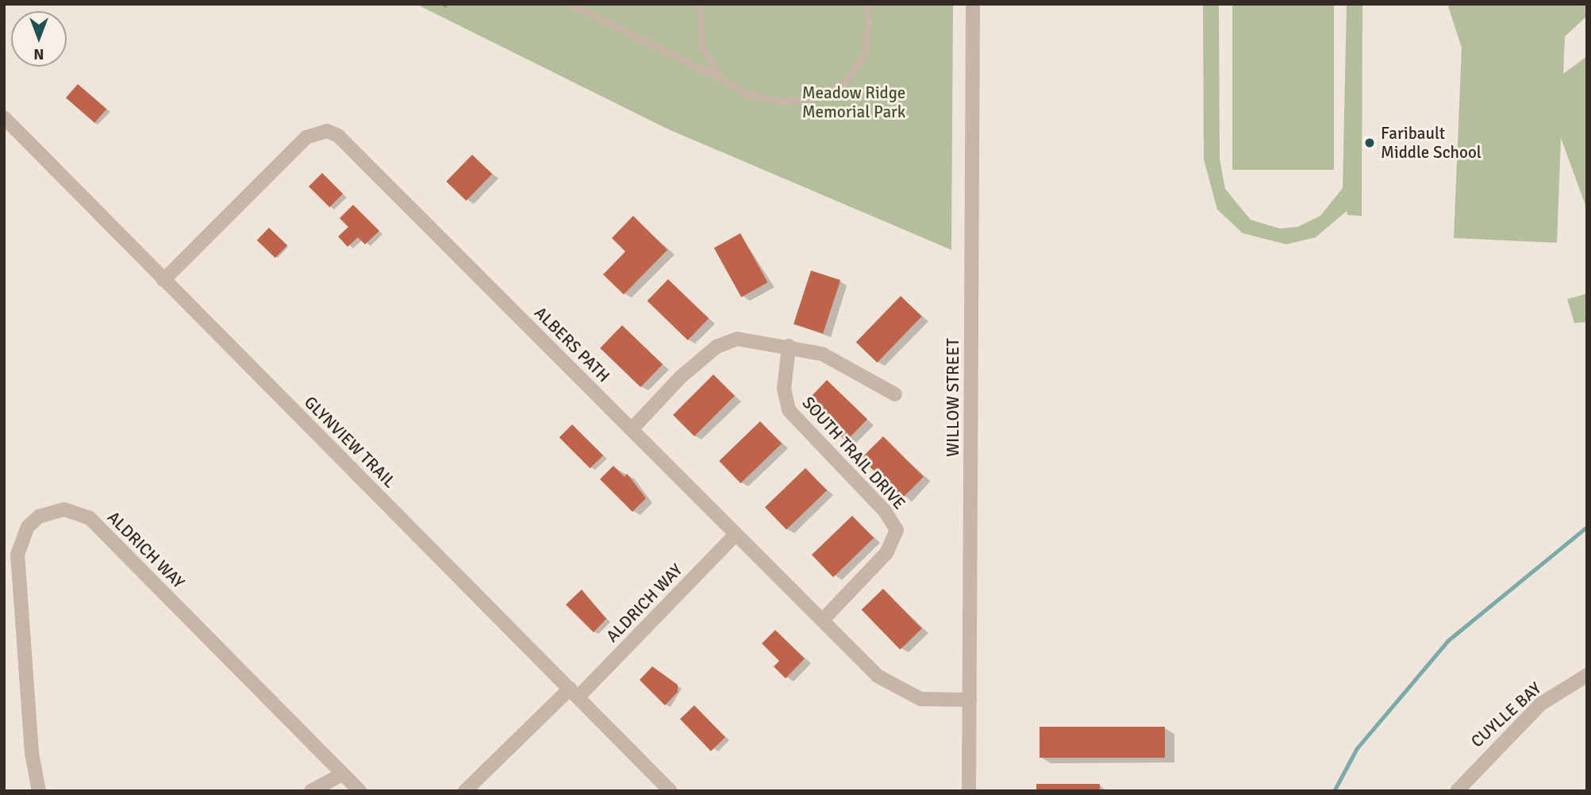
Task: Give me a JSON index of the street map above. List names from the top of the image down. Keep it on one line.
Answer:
{"streets":{"street":["ALBERS PATH","WILLOW STREET","GLYNVIEW TRAIL","SOUTH TRAIL DRIVE","ALDRICH WAY","CUYLLE BAY"]},"crossings":[["ALBERS PATH","WILLOW STREET"],["ALBERS PATH","GLYNVIEW TRAIL"],["ALBERS PATH","SOUTH TRAIL DRIVE"],["ALBERS PATH","ALDRICH WAY"],["GLYNVIEW TRAIL","ALDRICH WAY"]],"parks":["Meadow Ridge Memorial Park"],"places":["Faribault Middle School"],"north":"bottom"}
